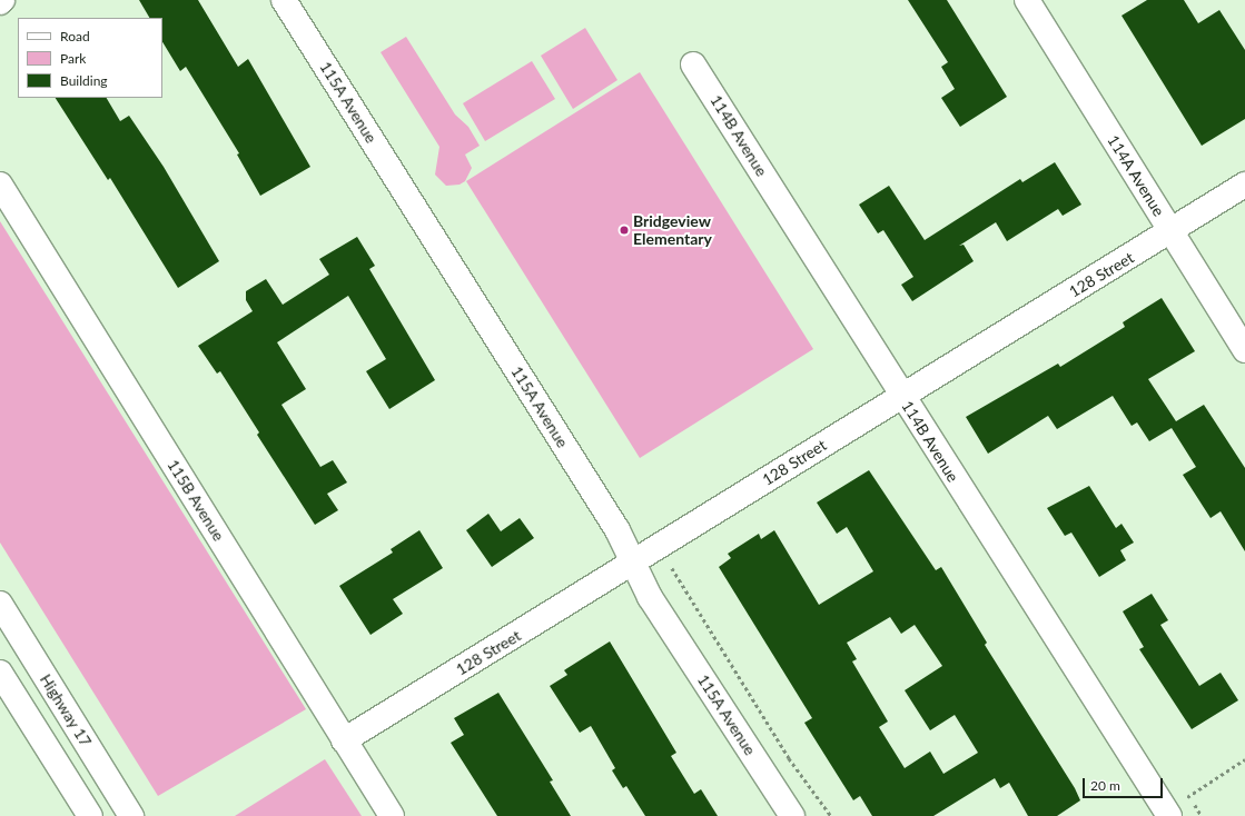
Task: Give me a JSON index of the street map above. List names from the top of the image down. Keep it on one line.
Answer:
{"streets":{"main road":["115A Avenue","114B Avenue","114A Avenue","128 Street","115B Avenue","Highway 17"]},"crossings":[["115A Avenue","128 Street"],["114B Avenue","128 Street"],["114A Avenue","128 Street"],["128 Street","115B Avenue"]],"places":["Bridgeview Elementary"],"legend":["Road","Park","Building"],"scale_bar":"20 m"}
